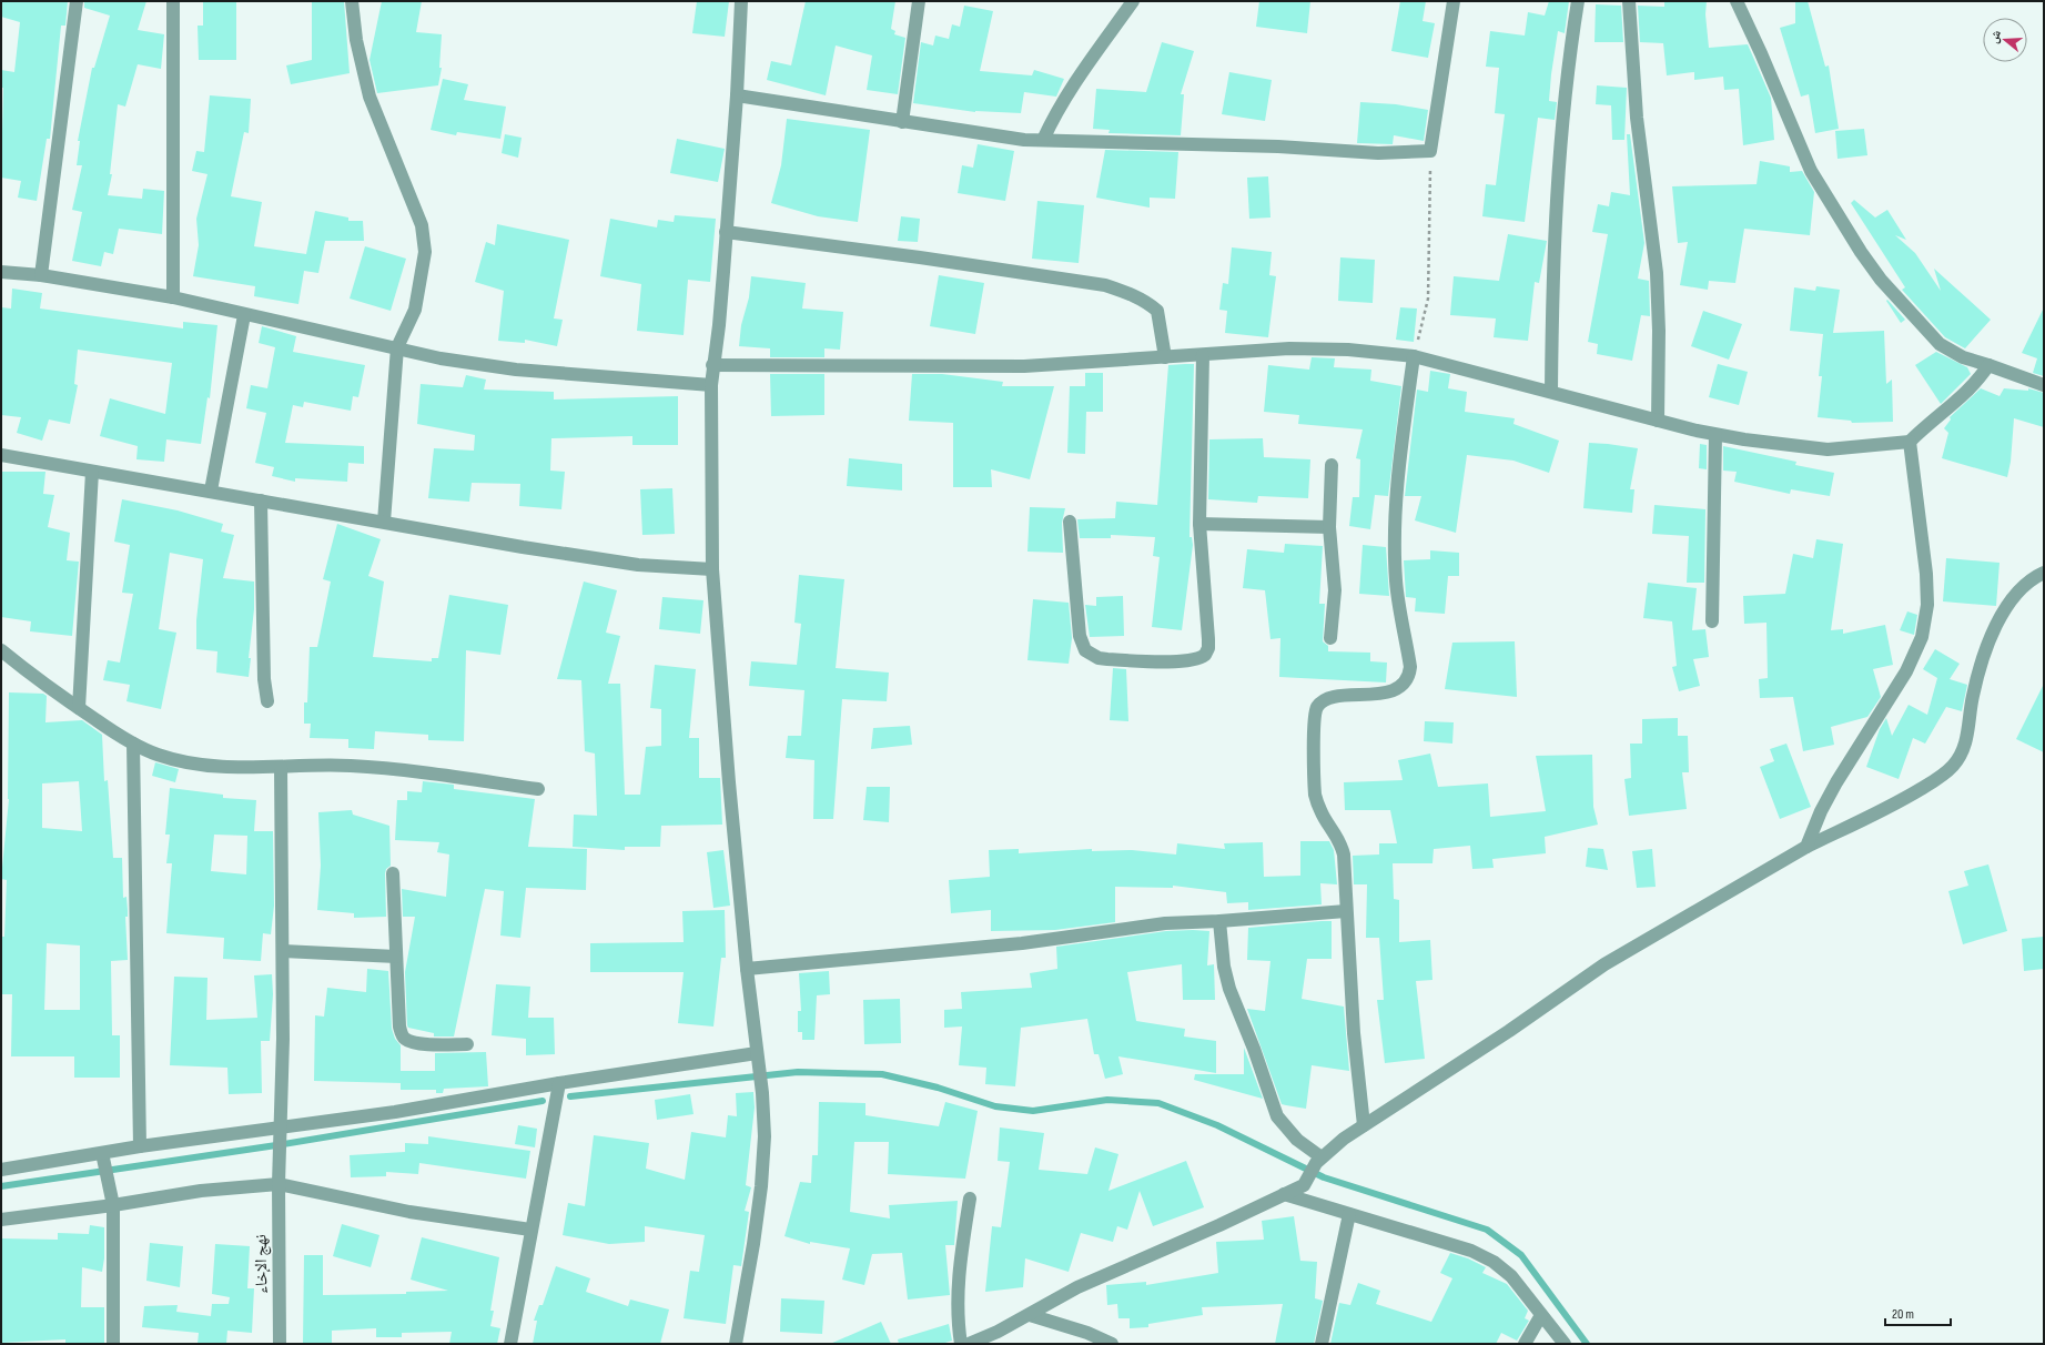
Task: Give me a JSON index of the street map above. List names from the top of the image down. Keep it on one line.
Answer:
{"streets":{"street":["نهج الإخاء"]},"scale_bar":"20 m","north":"left"}
